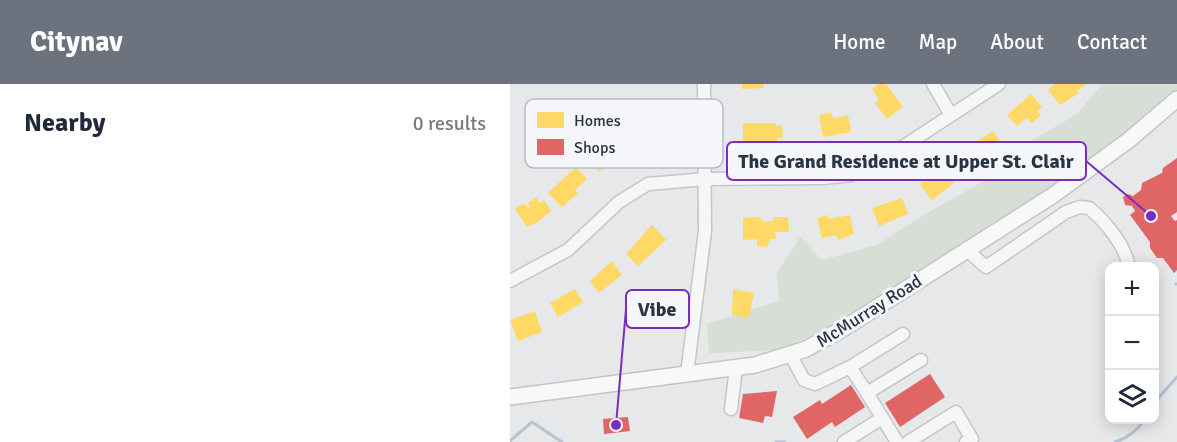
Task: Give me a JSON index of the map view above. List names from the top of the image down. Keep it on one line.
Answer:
{"streets":{"main road":["McMurray Road"]},"places":["The Grand Residence at Upper St. Clair","Vibe"],"legend":["Homes","Shops"],"page":{"header":"Citynav","nav":["Home","Map","About","Contact"],"heading":["Nearby","0 results"],"map_buttons":["+","−"]}}
